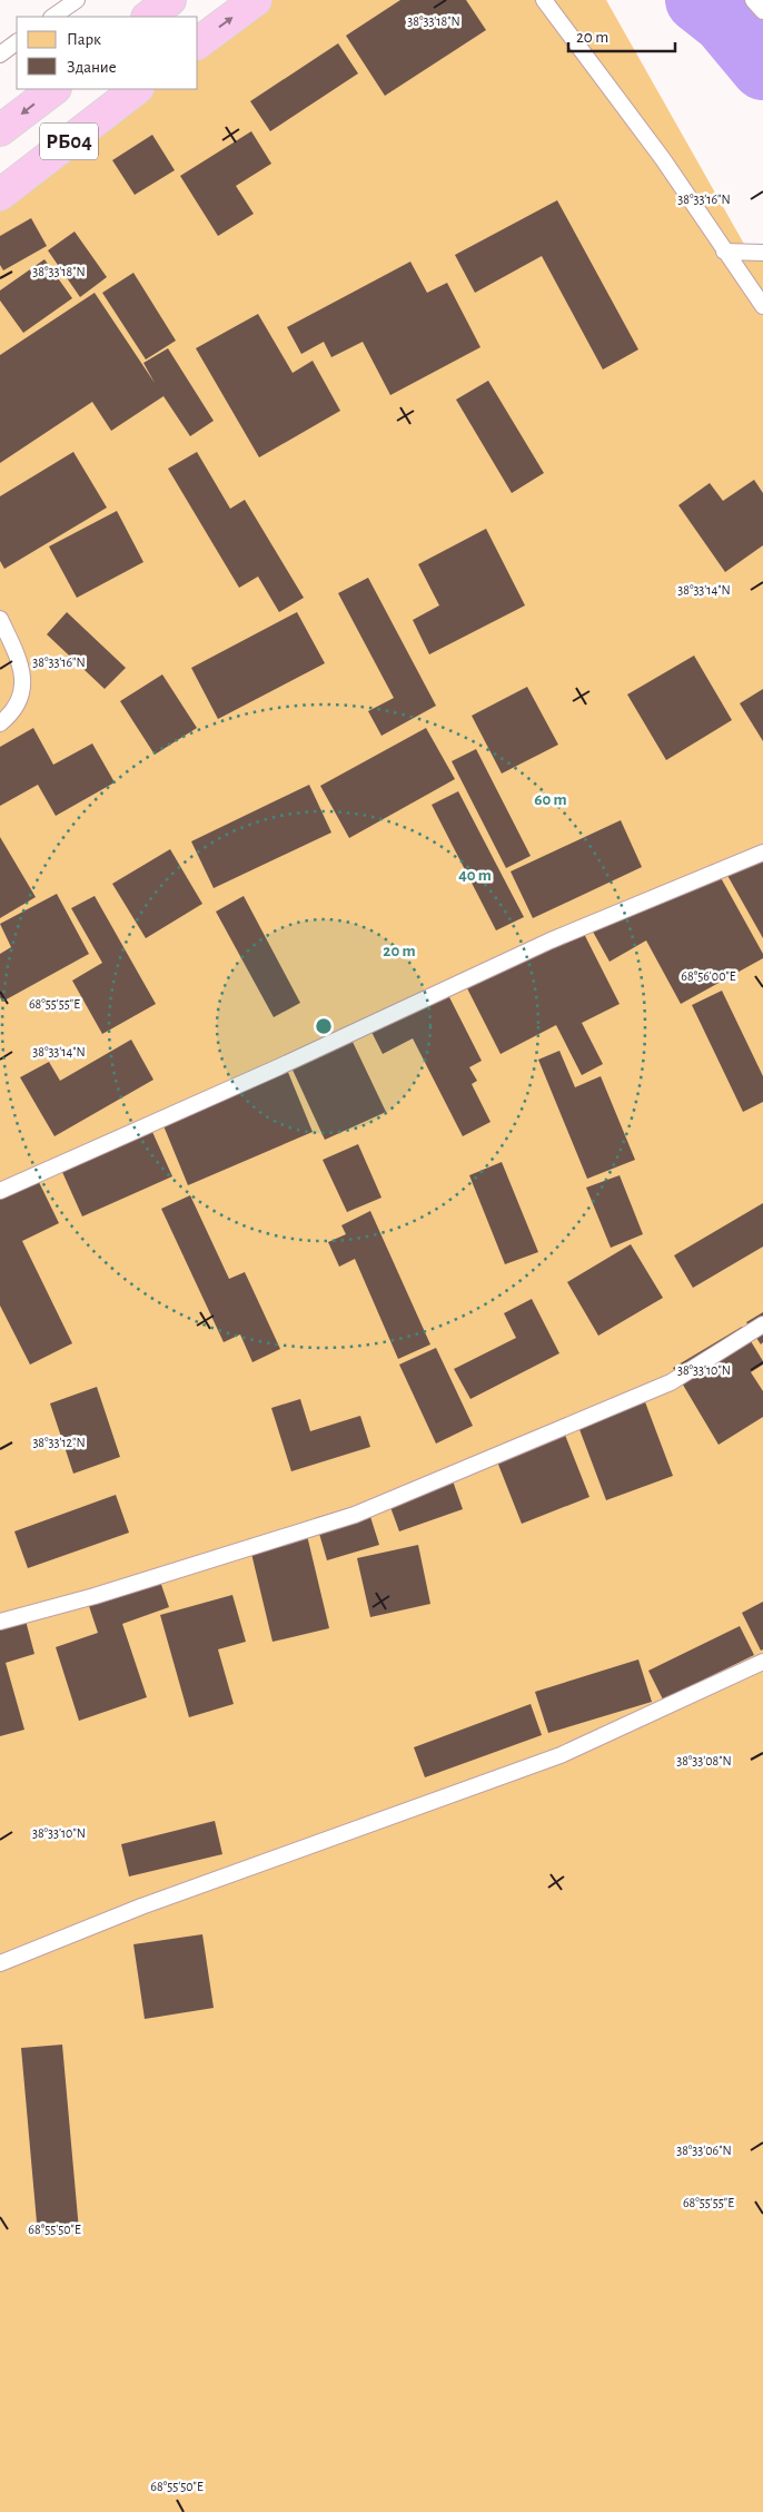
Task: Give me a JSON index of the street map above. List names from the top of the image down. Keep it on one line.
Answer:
{"streets":{"highway":["РБ04"]},"legend":["Парк","Здание"],"scale_bar":"20 m","coordinates":["38°33'18\"N","38°33'16\"N","38°33'14\"N","68°56'00\"E","68°55'55\"E","38°33'10\"N","38°33'12\"N","38°33'08\"N","38°33'06\"N","68°55'50\"E"],"rings":["60 m","40 m","20 m"]}
